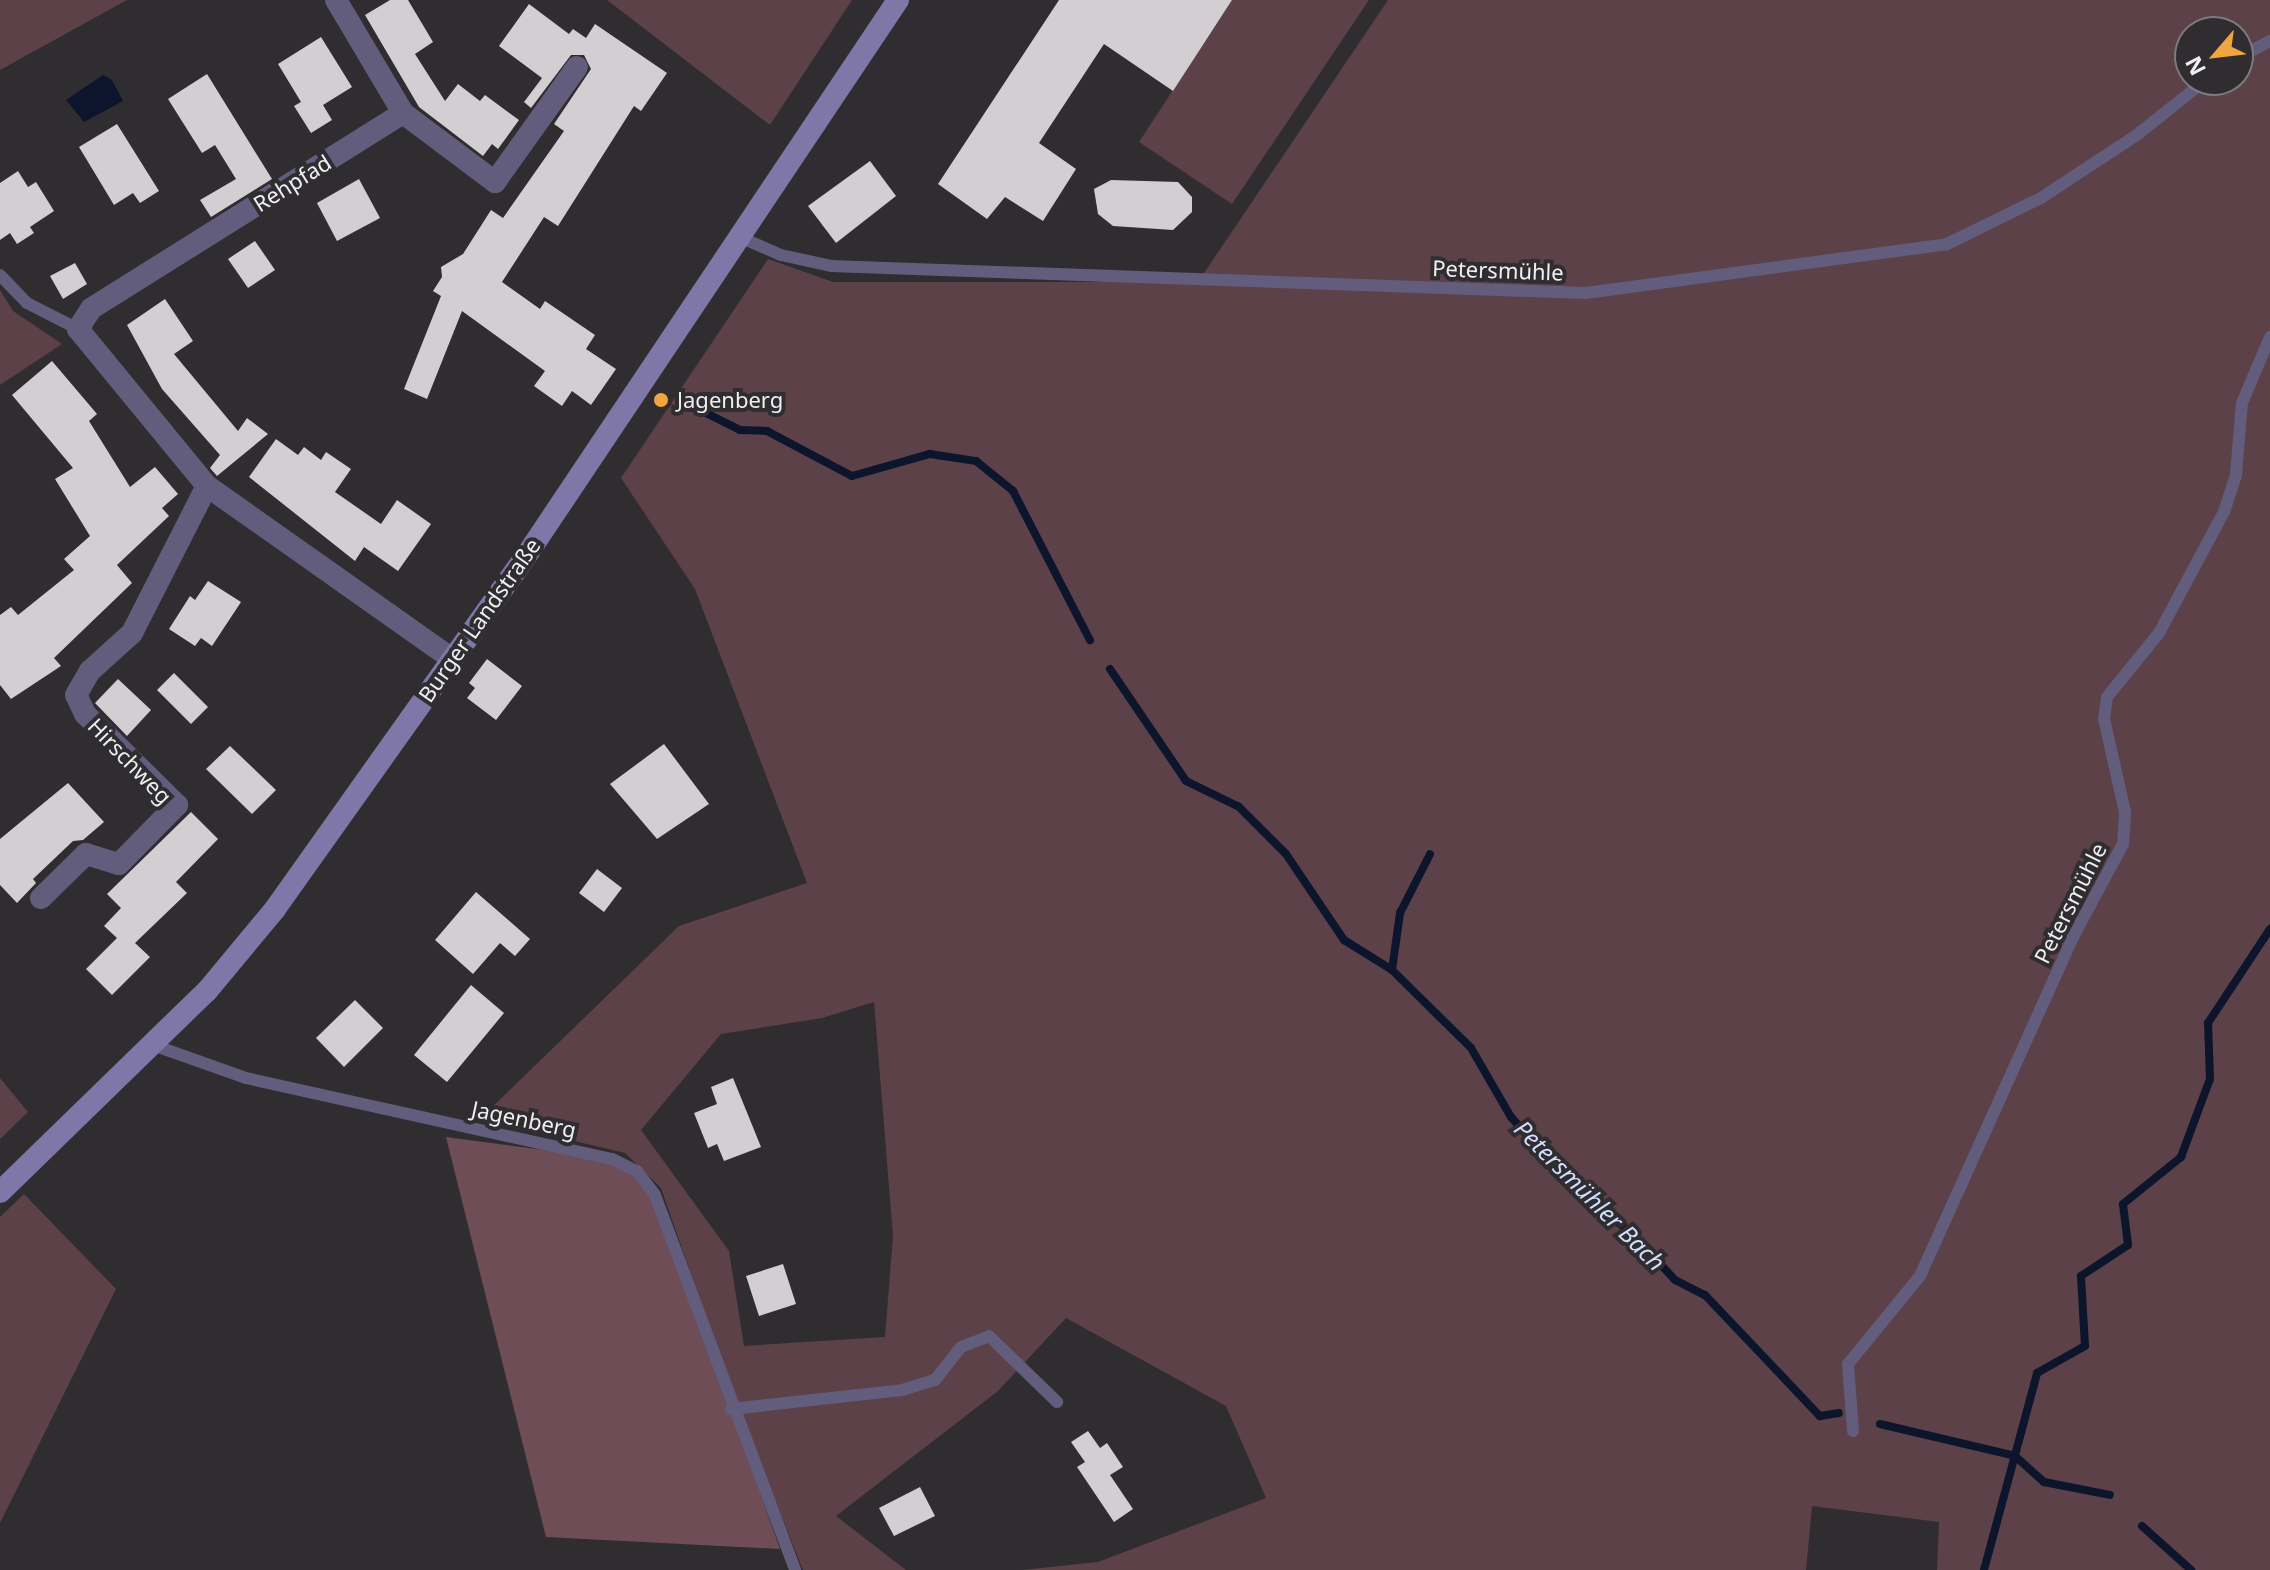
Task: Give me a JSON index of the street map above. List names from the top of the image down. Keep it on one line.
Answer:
{"streets":{"main road":["Burger Landstraße"],"street":["Rehpfad","Hirschweg"],"lane":["Petersmühle","Jagenberg"]},"crossings":[["Petersmühle","Burger Landstraße"],["Burger Landstraße","Jagenberg"]],"water":["Petersmühler Bach"],"places":["Jagenberg"],"north":"bottom left"}
